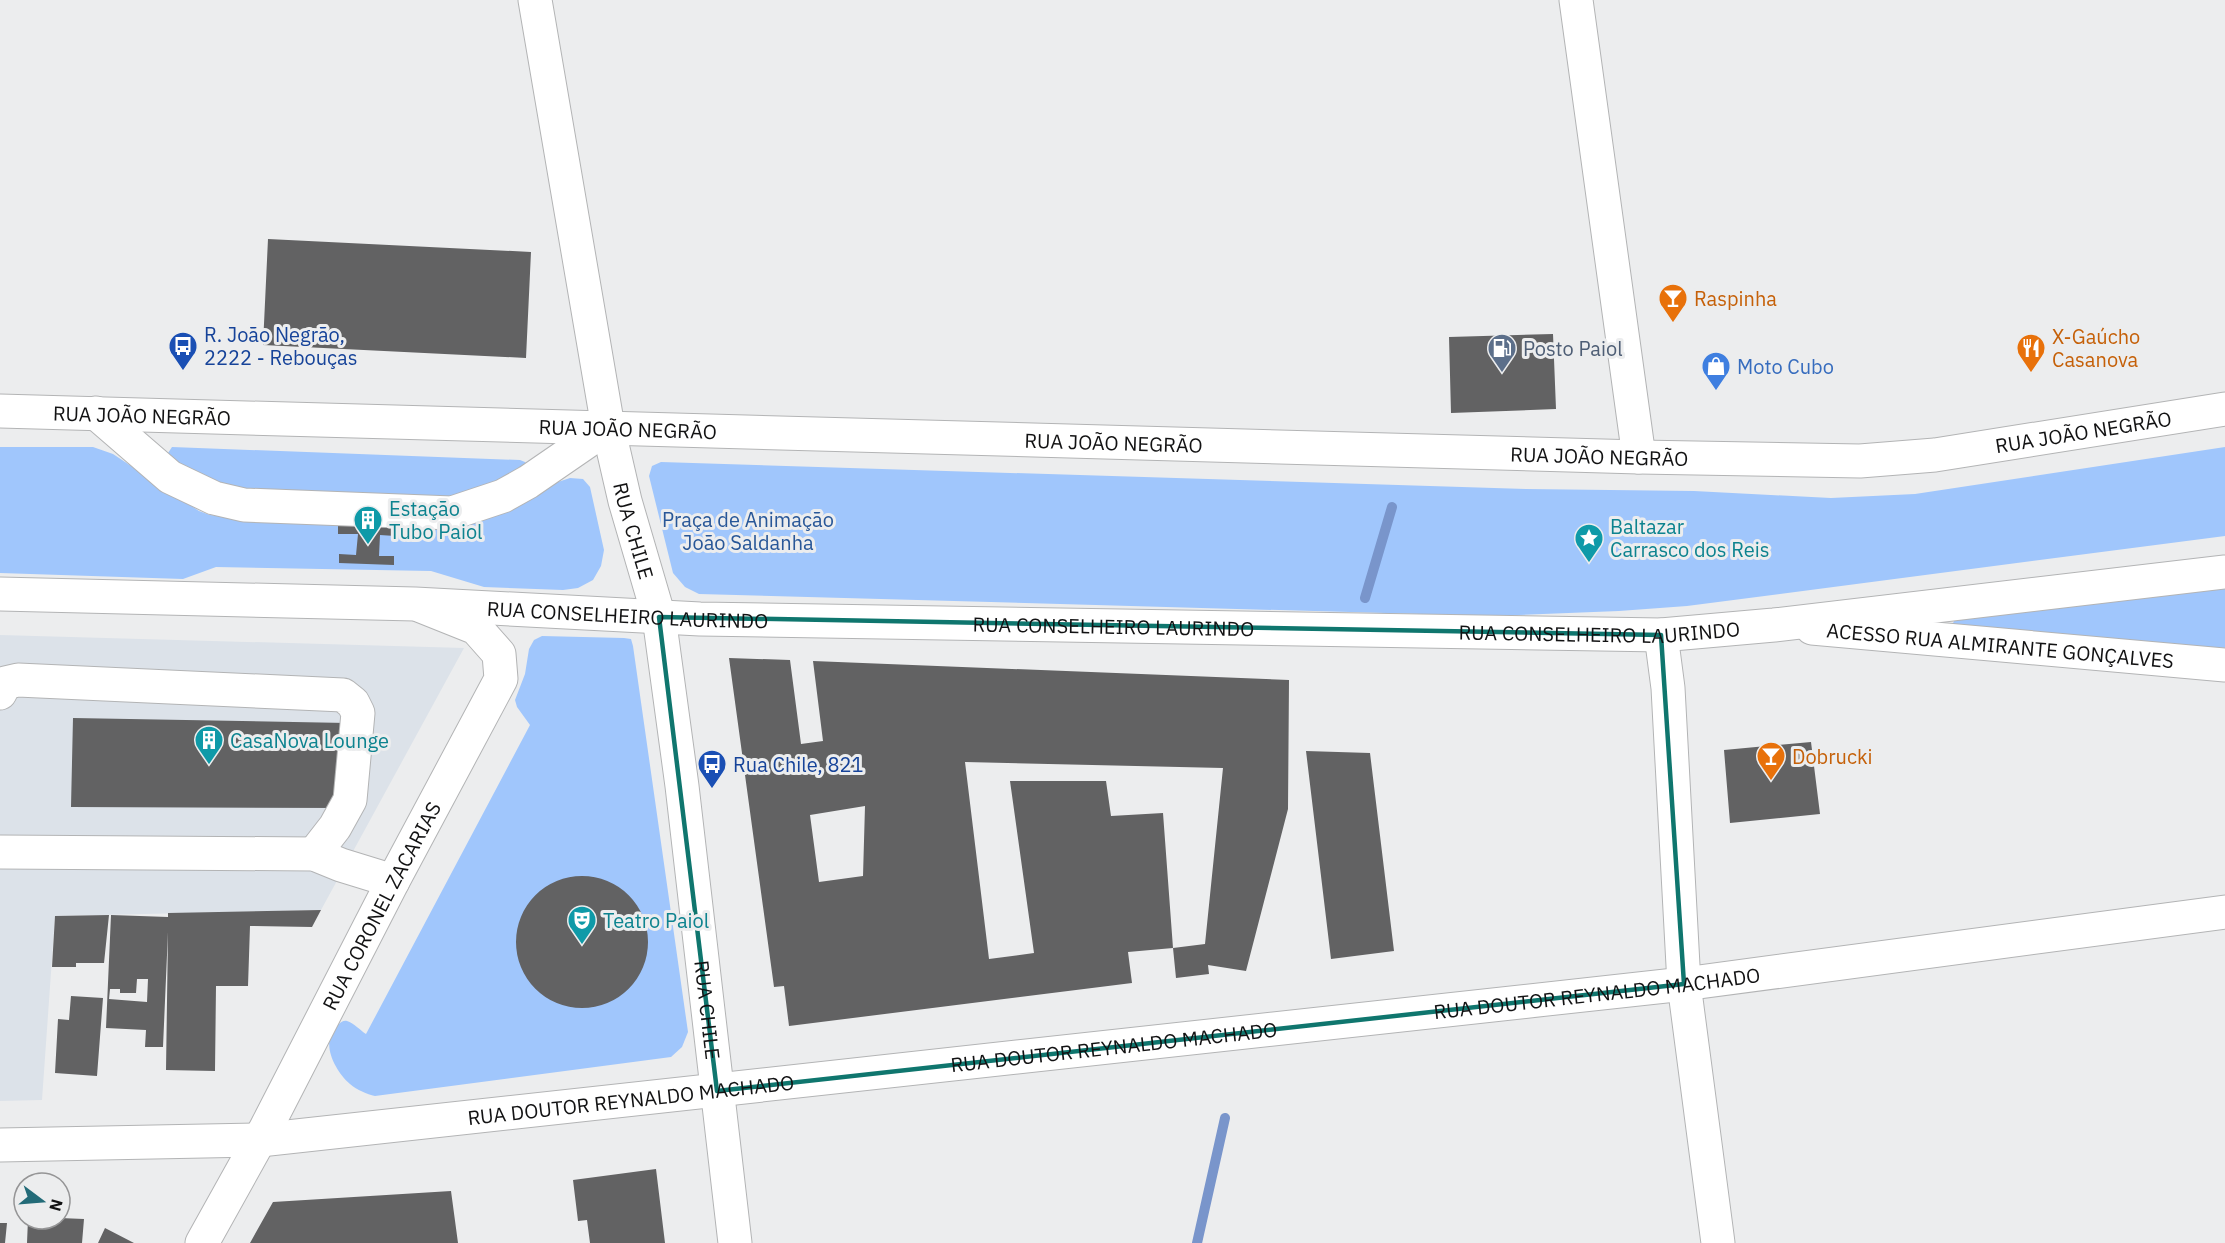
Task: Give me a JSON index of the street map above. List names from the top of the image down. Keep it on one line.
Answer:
{"streets":{"main road":["RUA JOÃO NEGRÃO","RUA CHILE","RUA CONSELHEIRO LAURINDO","ACESSO RUA ALMIRANTE GONÇALVES","RUA CORONEL ZACARIAS","RUA DOUTOR REYNALDO MACHADO"]},"crossings":[["RUA JOÃO NEGRÃO","RUA CHILE"],["RUA CHILE","RUA CONSELHEIRO LAURINDO"],["RUA CHILE","RUA DOUTOR REYNALDO MACHADO"],["RUA CONSELHEIRO LAURINDO","ACESSO RUA ALMIRANTE GONÇALVES"],["RUA CONSELHEIRO LAURINDO","RUA CORONEL ZACARIAS"],["RUA CORONEL ZACARIAS","RUA DOUTOR REYNALDO MACHADO"]],"parks":["Praça de Animação João Saldanha"],"places":{"bar":["Raspinha","Dobrucki"],"bus stop":["R. João Negrão, 2222 - Rebouças","Rua Chile, 821"],"fuel station":["Posto Paiol"],"restaurant":["X-Gaúcho Casanova"],"shop":["Moto Cubo"],"building":["Estação Tubo Paiol","CasaNova Lounge"],"place":["Baltazar Carrasco dos Reis"],"theatre":["Teatro Paiol"]},"north":"right"}
